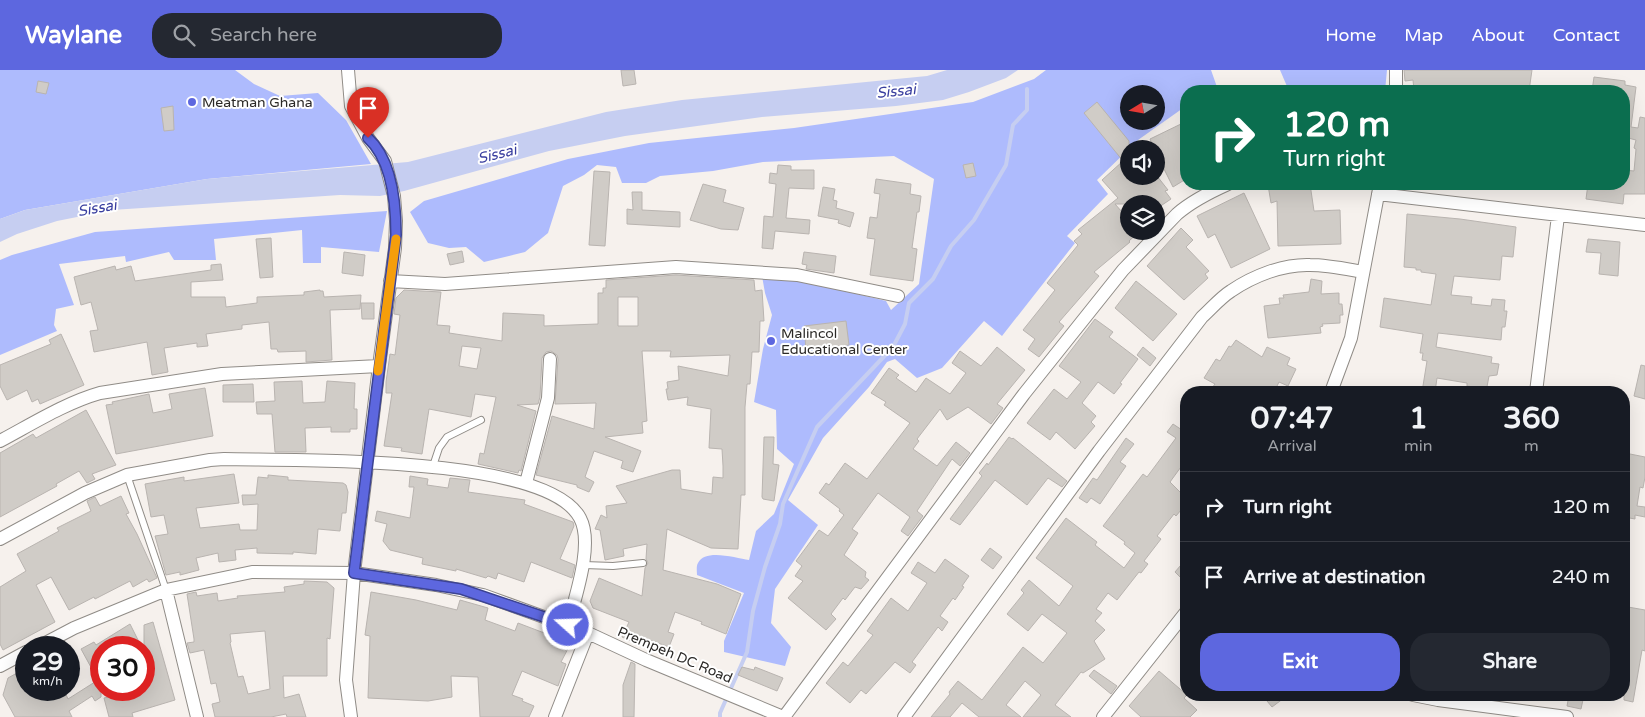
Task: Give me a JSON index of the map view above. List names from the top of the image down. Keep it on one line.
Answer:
{"streets":{"street":["Prempeh DC Road"]},"water":["Sissai"],"places":["Meatman Ghana","Malincol Educational Center"],"north":"left","page":{"header":"Waylane","search":"Search here","nav":["Home","Map","About","Contact"],"turn":["120 m","Turn right"],"eta":["07:47","Arrival","1","min","360","m"],"list":[{"name":"Turn right","value":"120 m"},{"name":"Arrive at destination","value":"240 m"}],"buttons":["Exit","Share"],"speed":"29 km/h","limit":"30"}}
